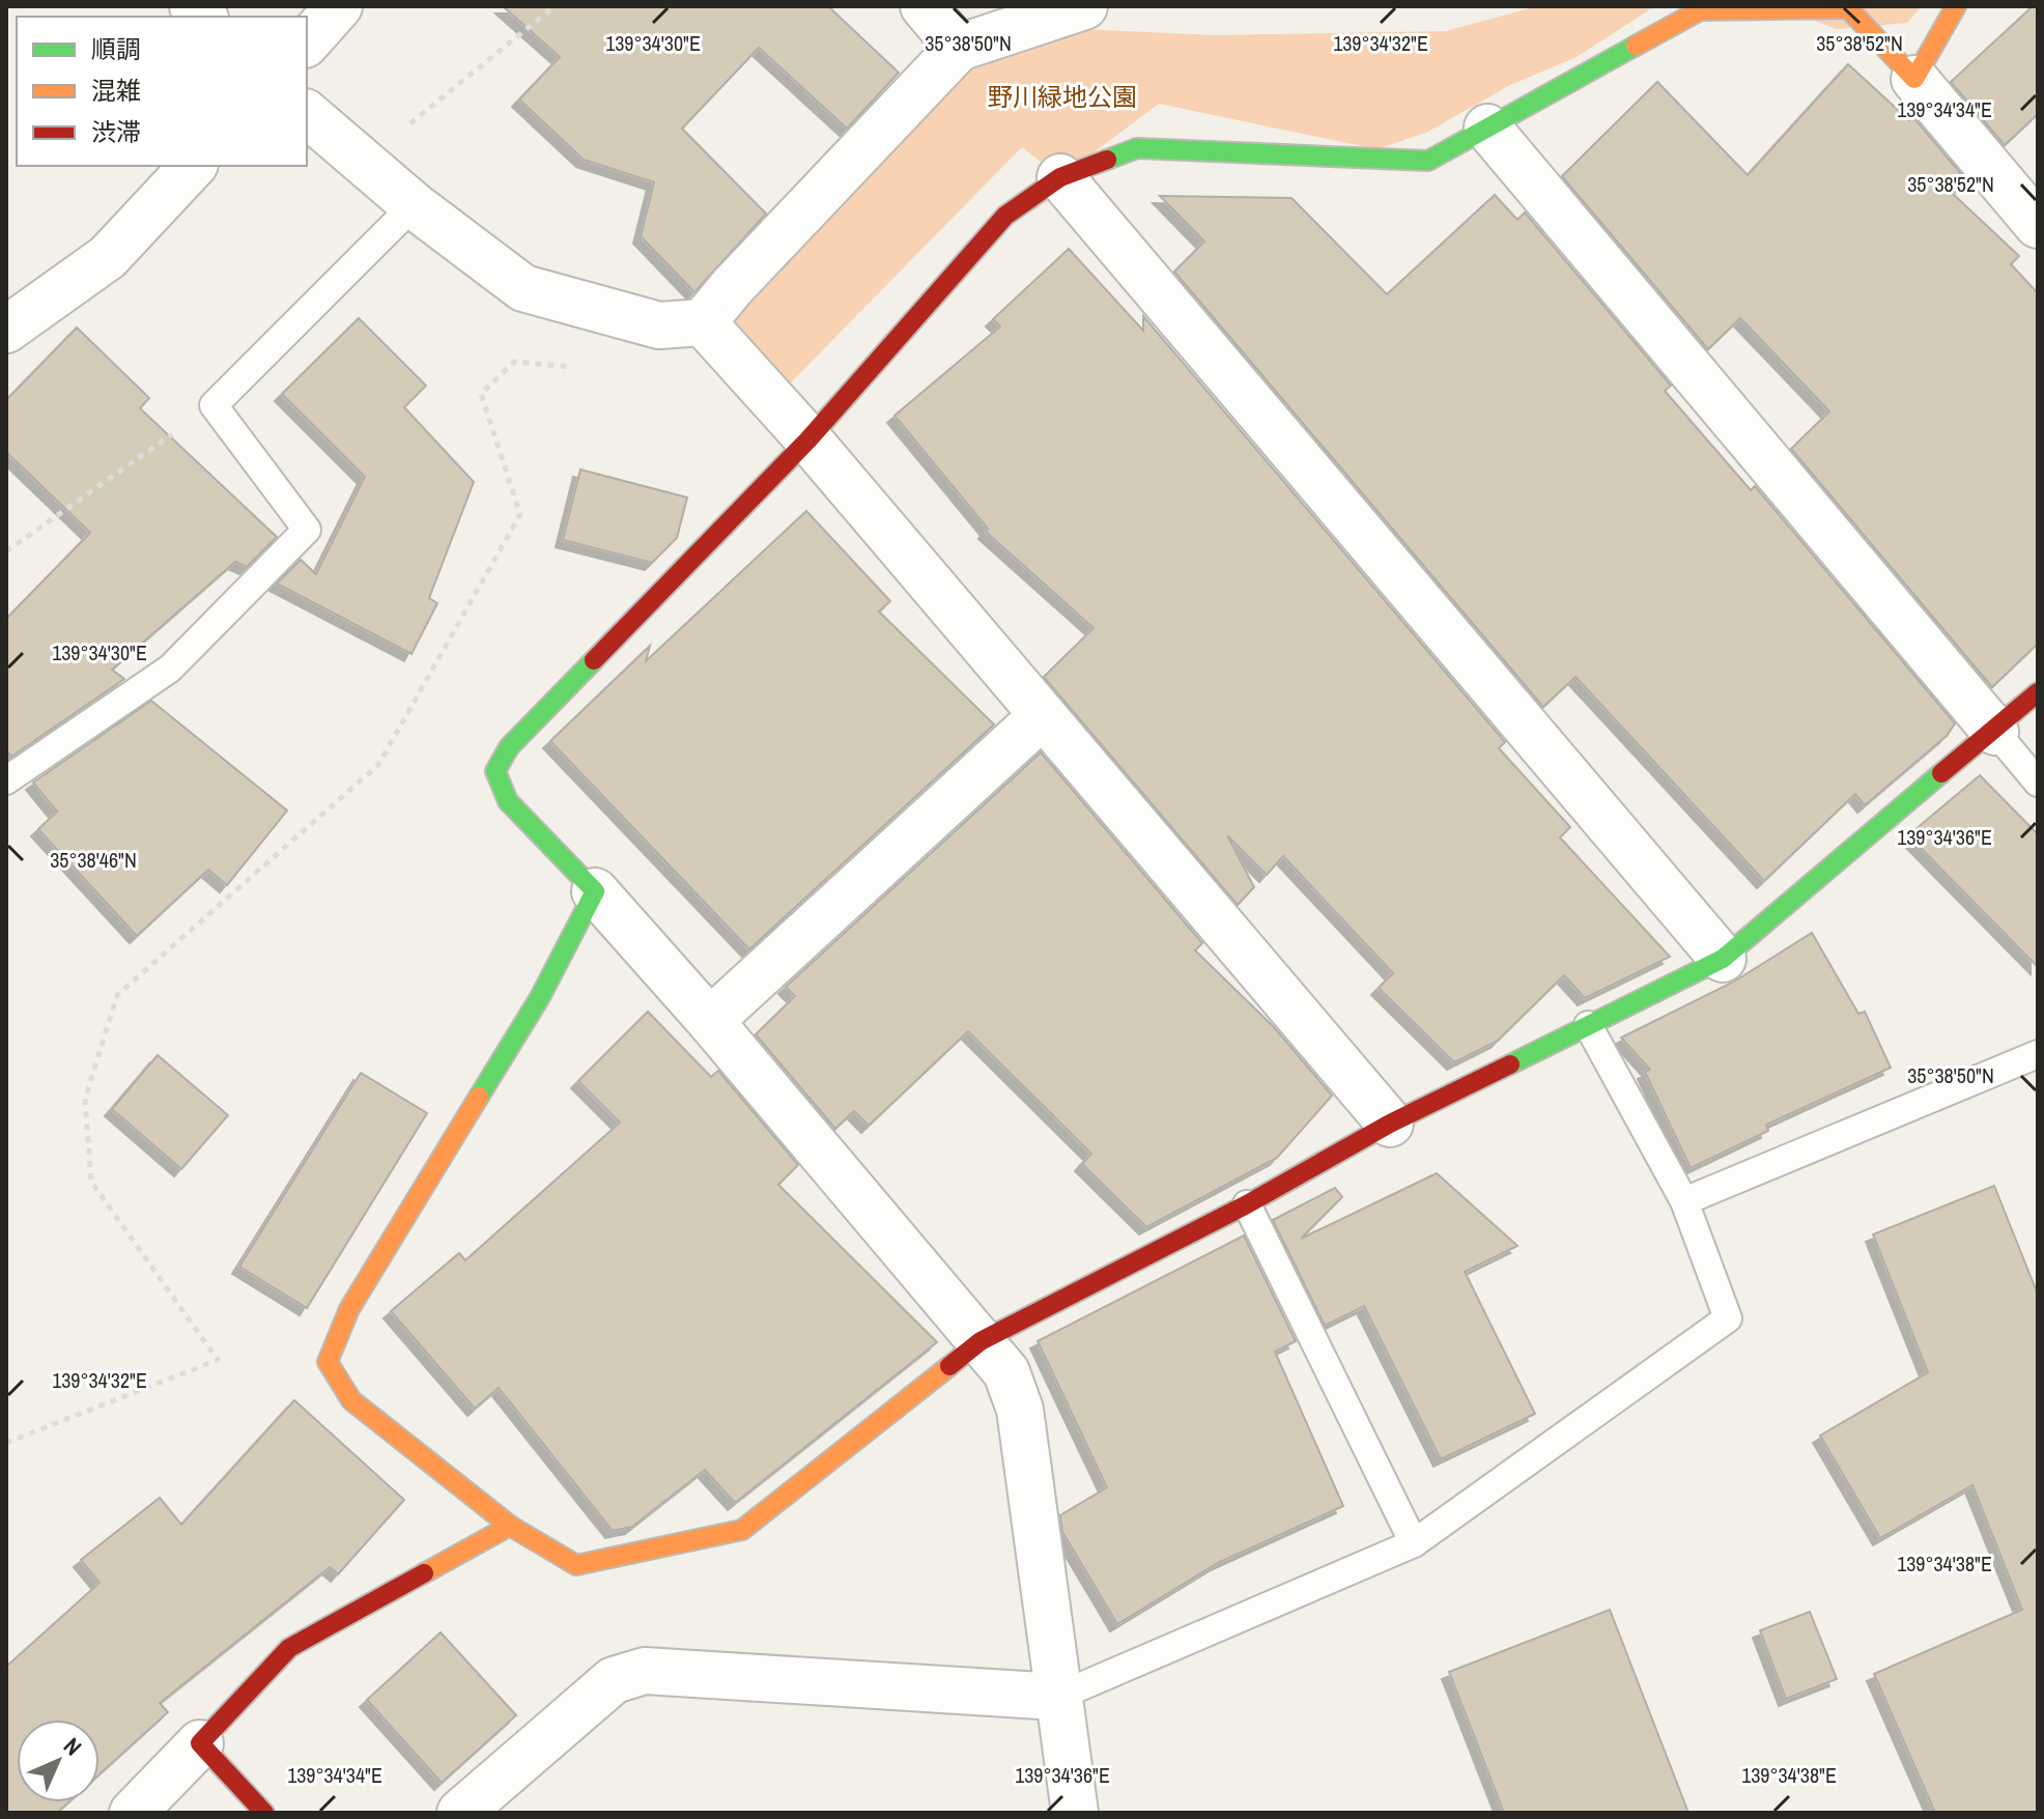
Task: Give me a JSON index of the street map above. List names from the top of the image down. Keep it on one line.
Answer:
{"parks":["野川緑地公園"],"legend":["順調","混雑","渋滞"],"north":"top right","coordinates":["139°34'30\"E","35°38'50\"N","139°34'32\"E","35°38'52\"N","139°34'34\"E","139°34'36\"E","35°38'46\"N","139°34'38\"E"]}
